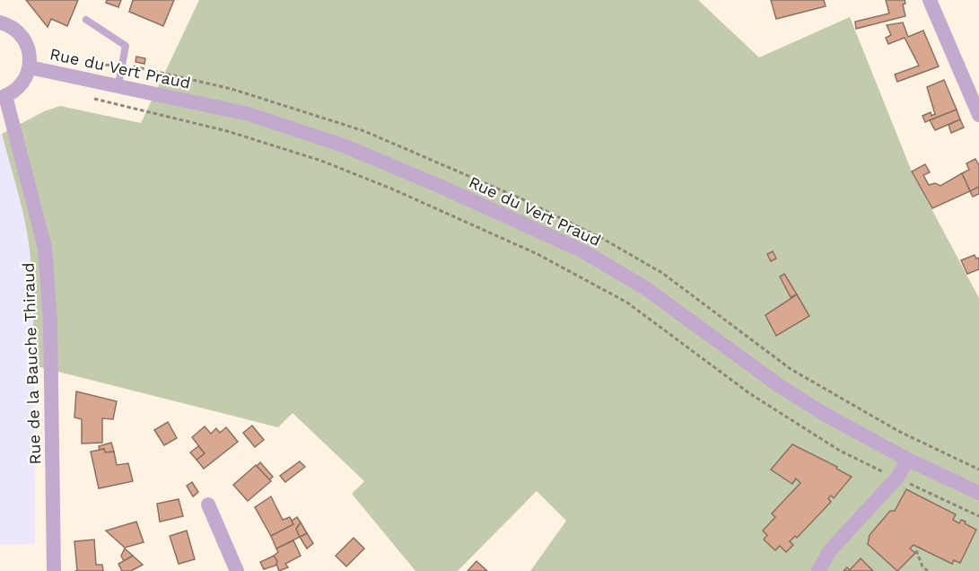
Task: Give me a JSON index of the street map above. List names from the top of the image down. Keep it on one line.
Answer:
{"streets":{"street":["Rue du Vert Praud","Rue de la Bauche Thiraud"]}}
